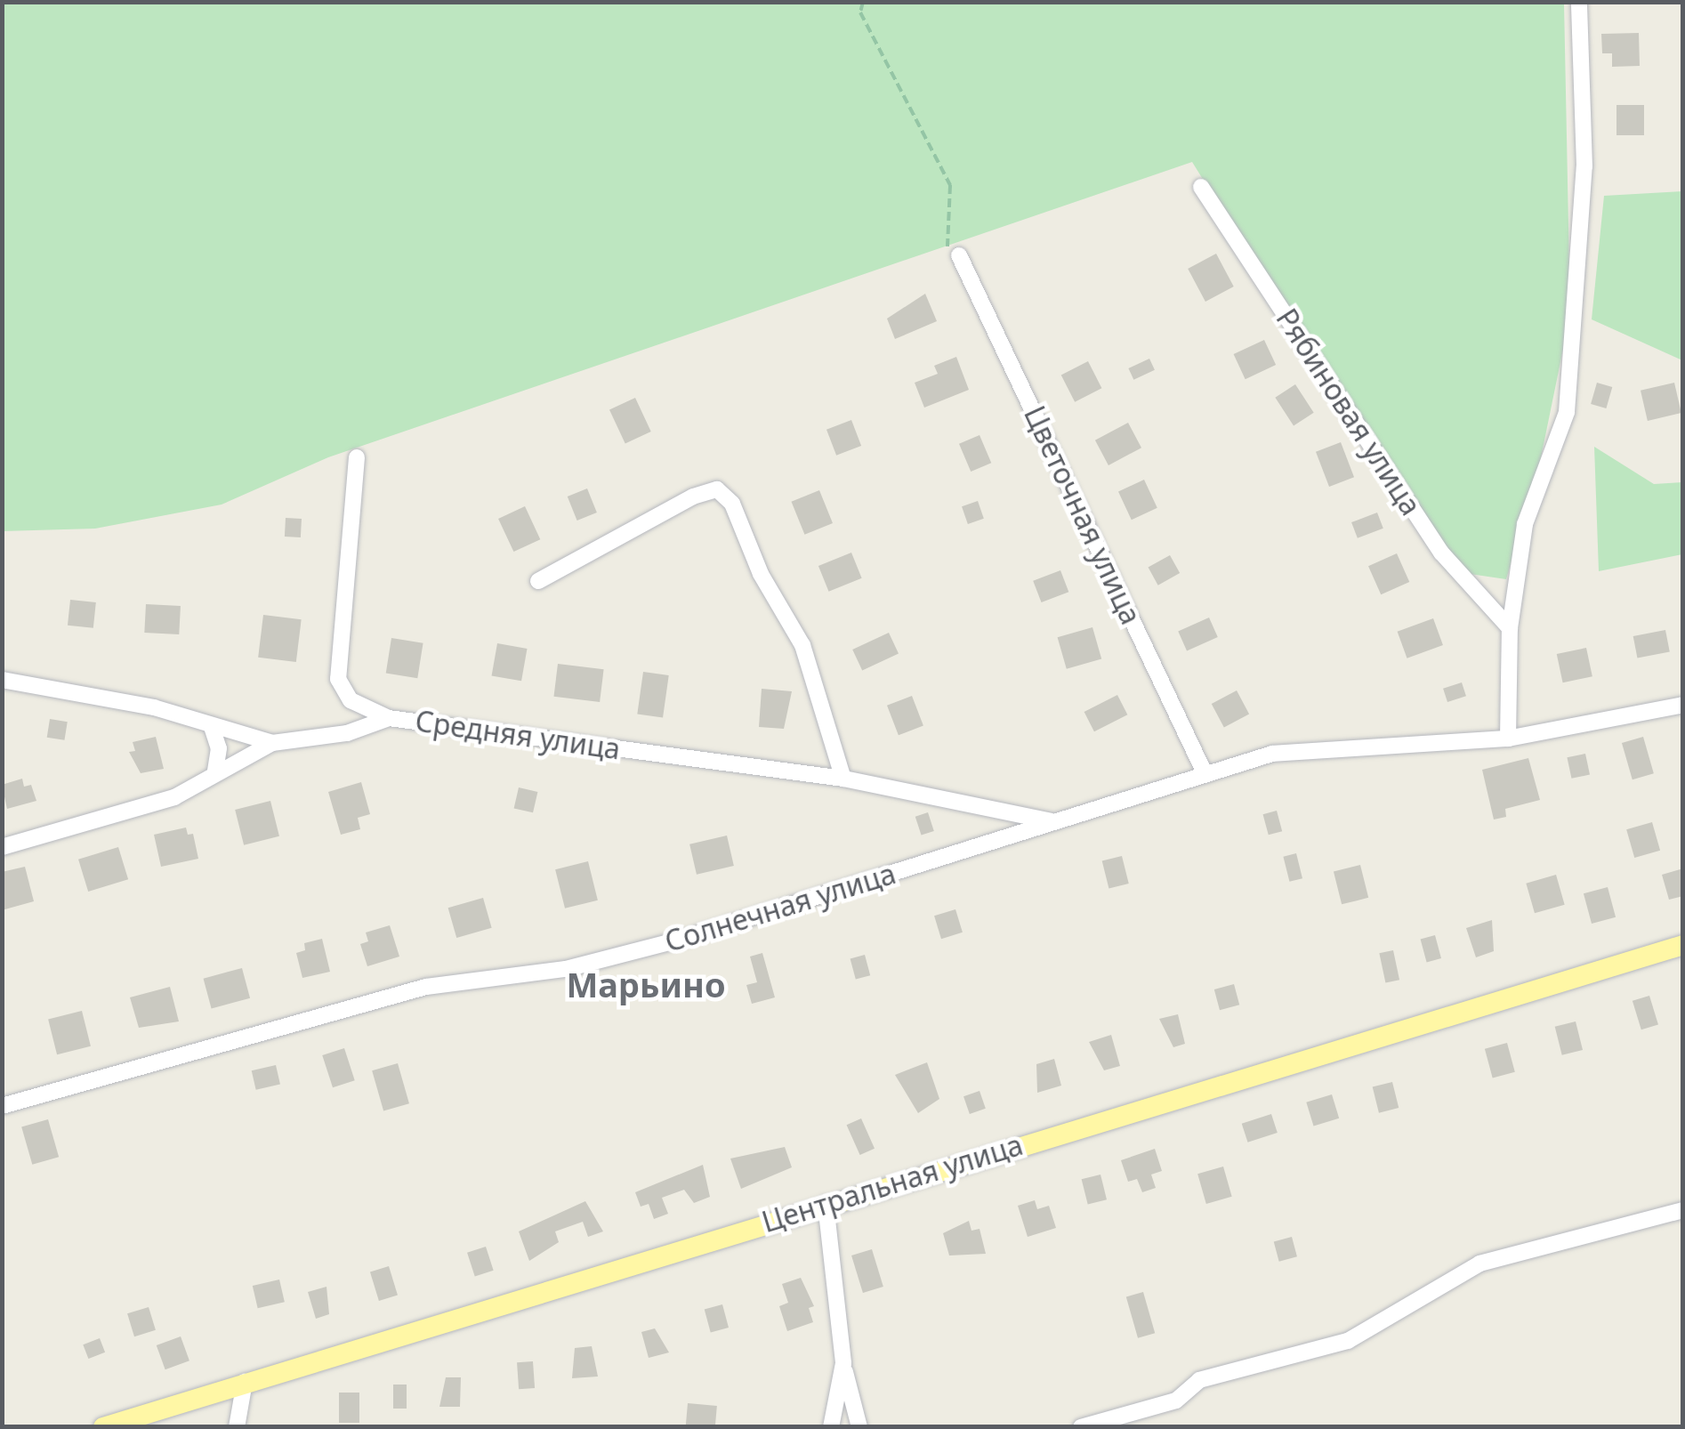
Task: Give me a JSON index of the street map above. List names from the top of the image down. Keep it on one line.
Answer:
{"streets":{"main road":["Центральная улица"],"street":["Рябиновая улица","Цветочная улица","Средняя улица","Солнечная улица"]},"crossings":[["Цветочная улица","Солнечная улица"],["Средняя улица","Солнечная улица"]],"districts":["Марьино"]}
